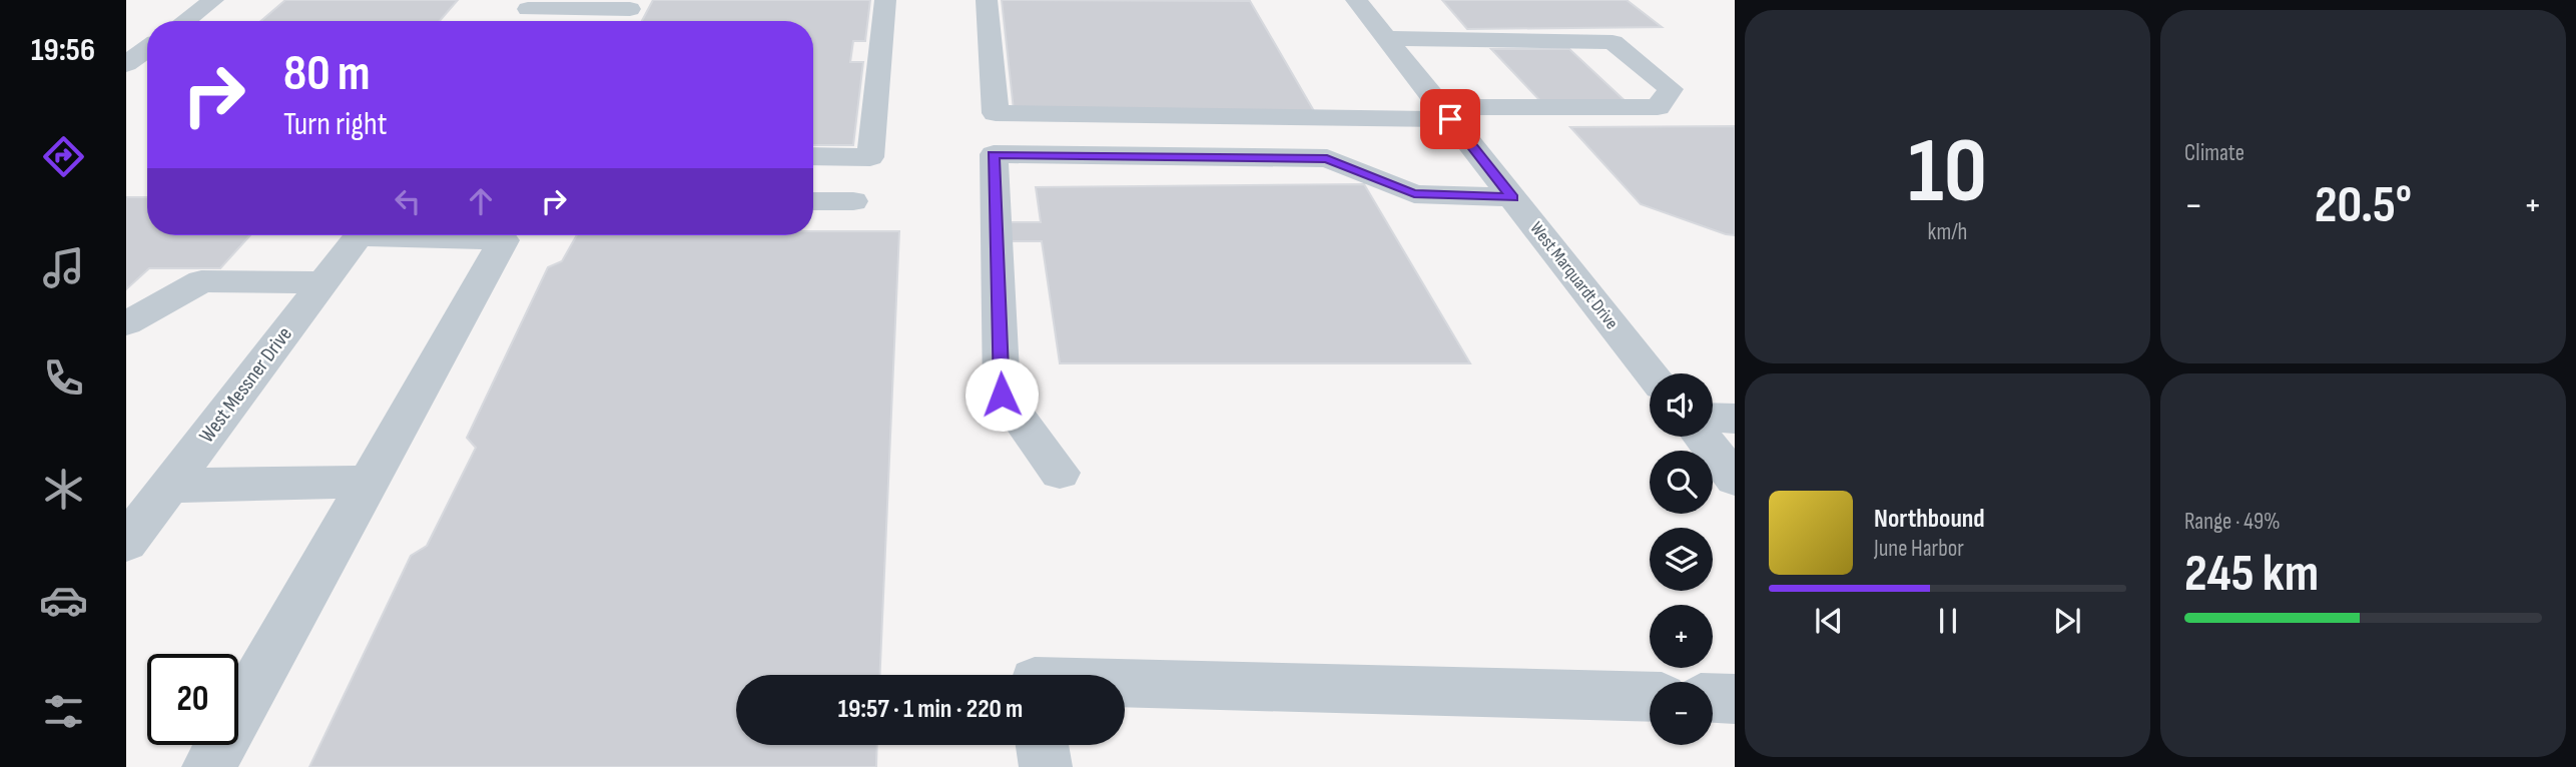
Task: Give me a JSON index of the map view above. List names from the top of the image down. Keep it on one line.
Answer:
{"streets":{"street":["West Marquardt Drive","West Messner Drive"]},"page":{"tabs":"19:56","tile":[["10","km/h"],"Climate",["Range · 49%","245 km"]],"turn":["80 m","Turn right"],"heat":["−","20.5°","+"],"map_buttons":["+","−"],"song":["Northbound","June Harbor"],"limit":"20","trip":"19:57 · 1 min · 220 m"}}
